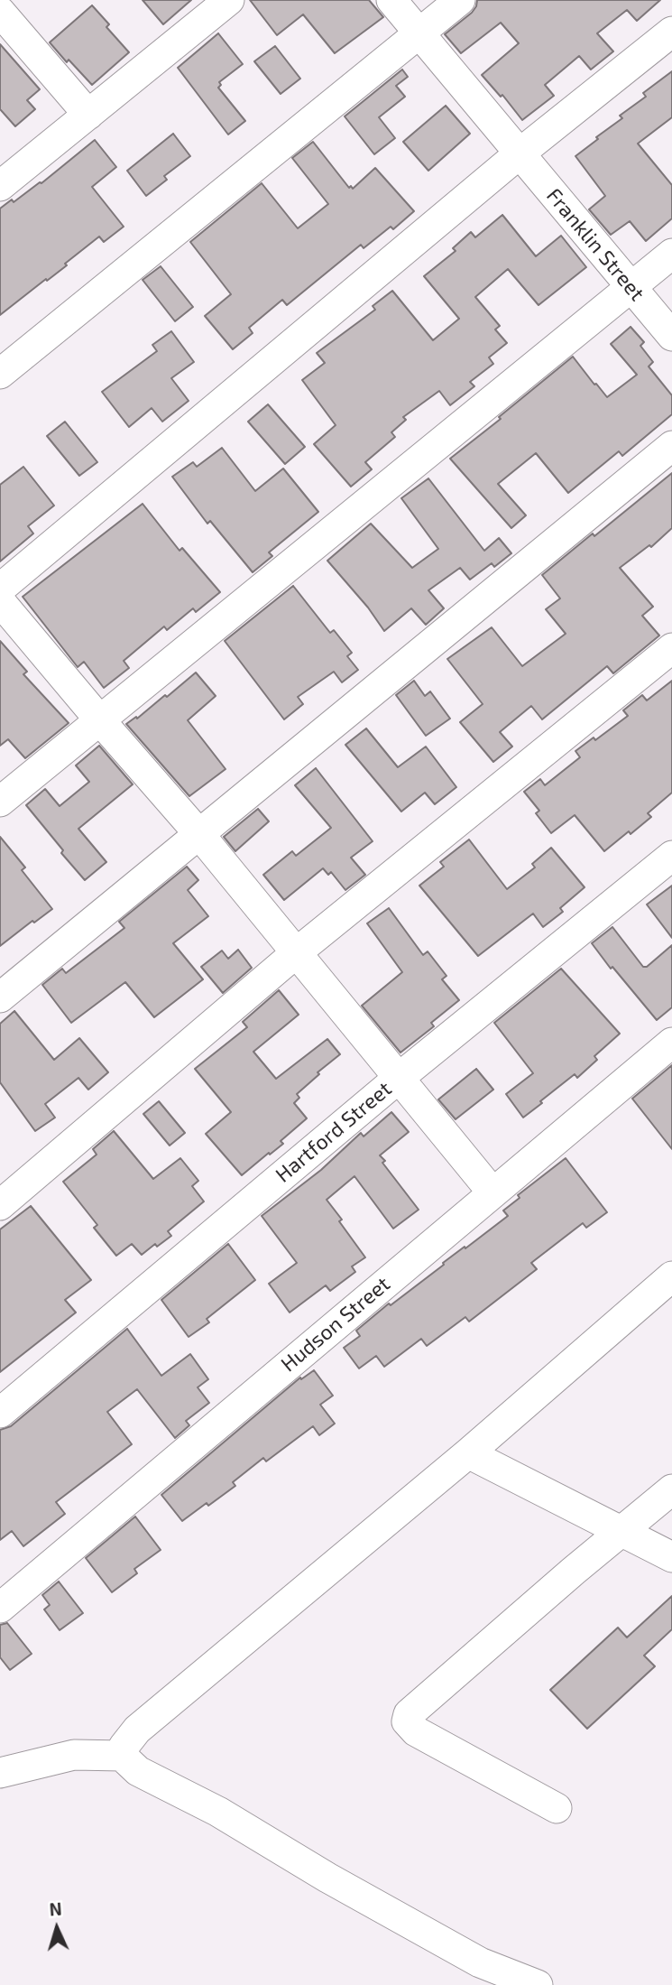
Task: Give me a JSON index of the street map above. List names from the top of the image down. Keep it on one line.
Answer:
{"streets":{"street":["Franklin Street","Hartford Street","Hudson Street"]},"north":"top"}
